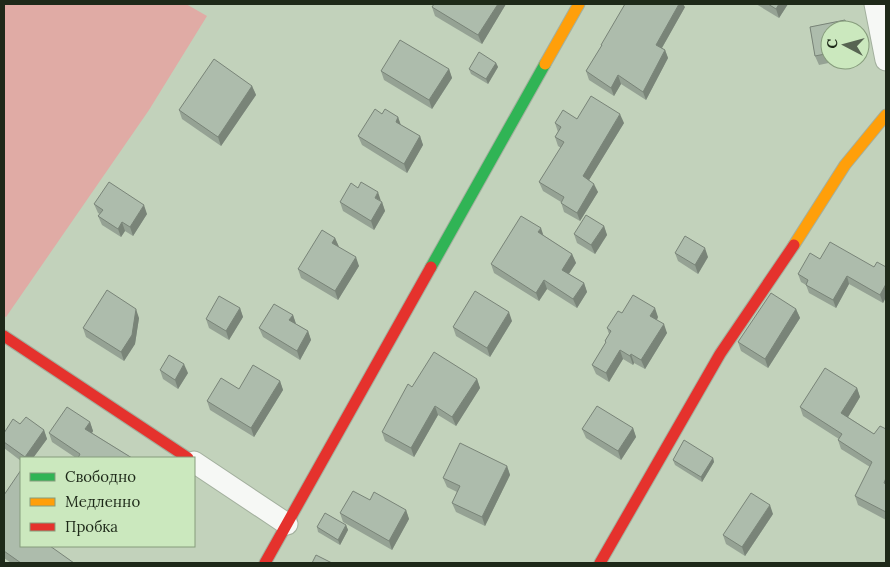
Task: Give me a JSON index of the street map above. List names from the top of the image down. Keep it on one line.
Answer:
{"legend":["Свободно","Медленно","Пробка"],"north":"left"}
